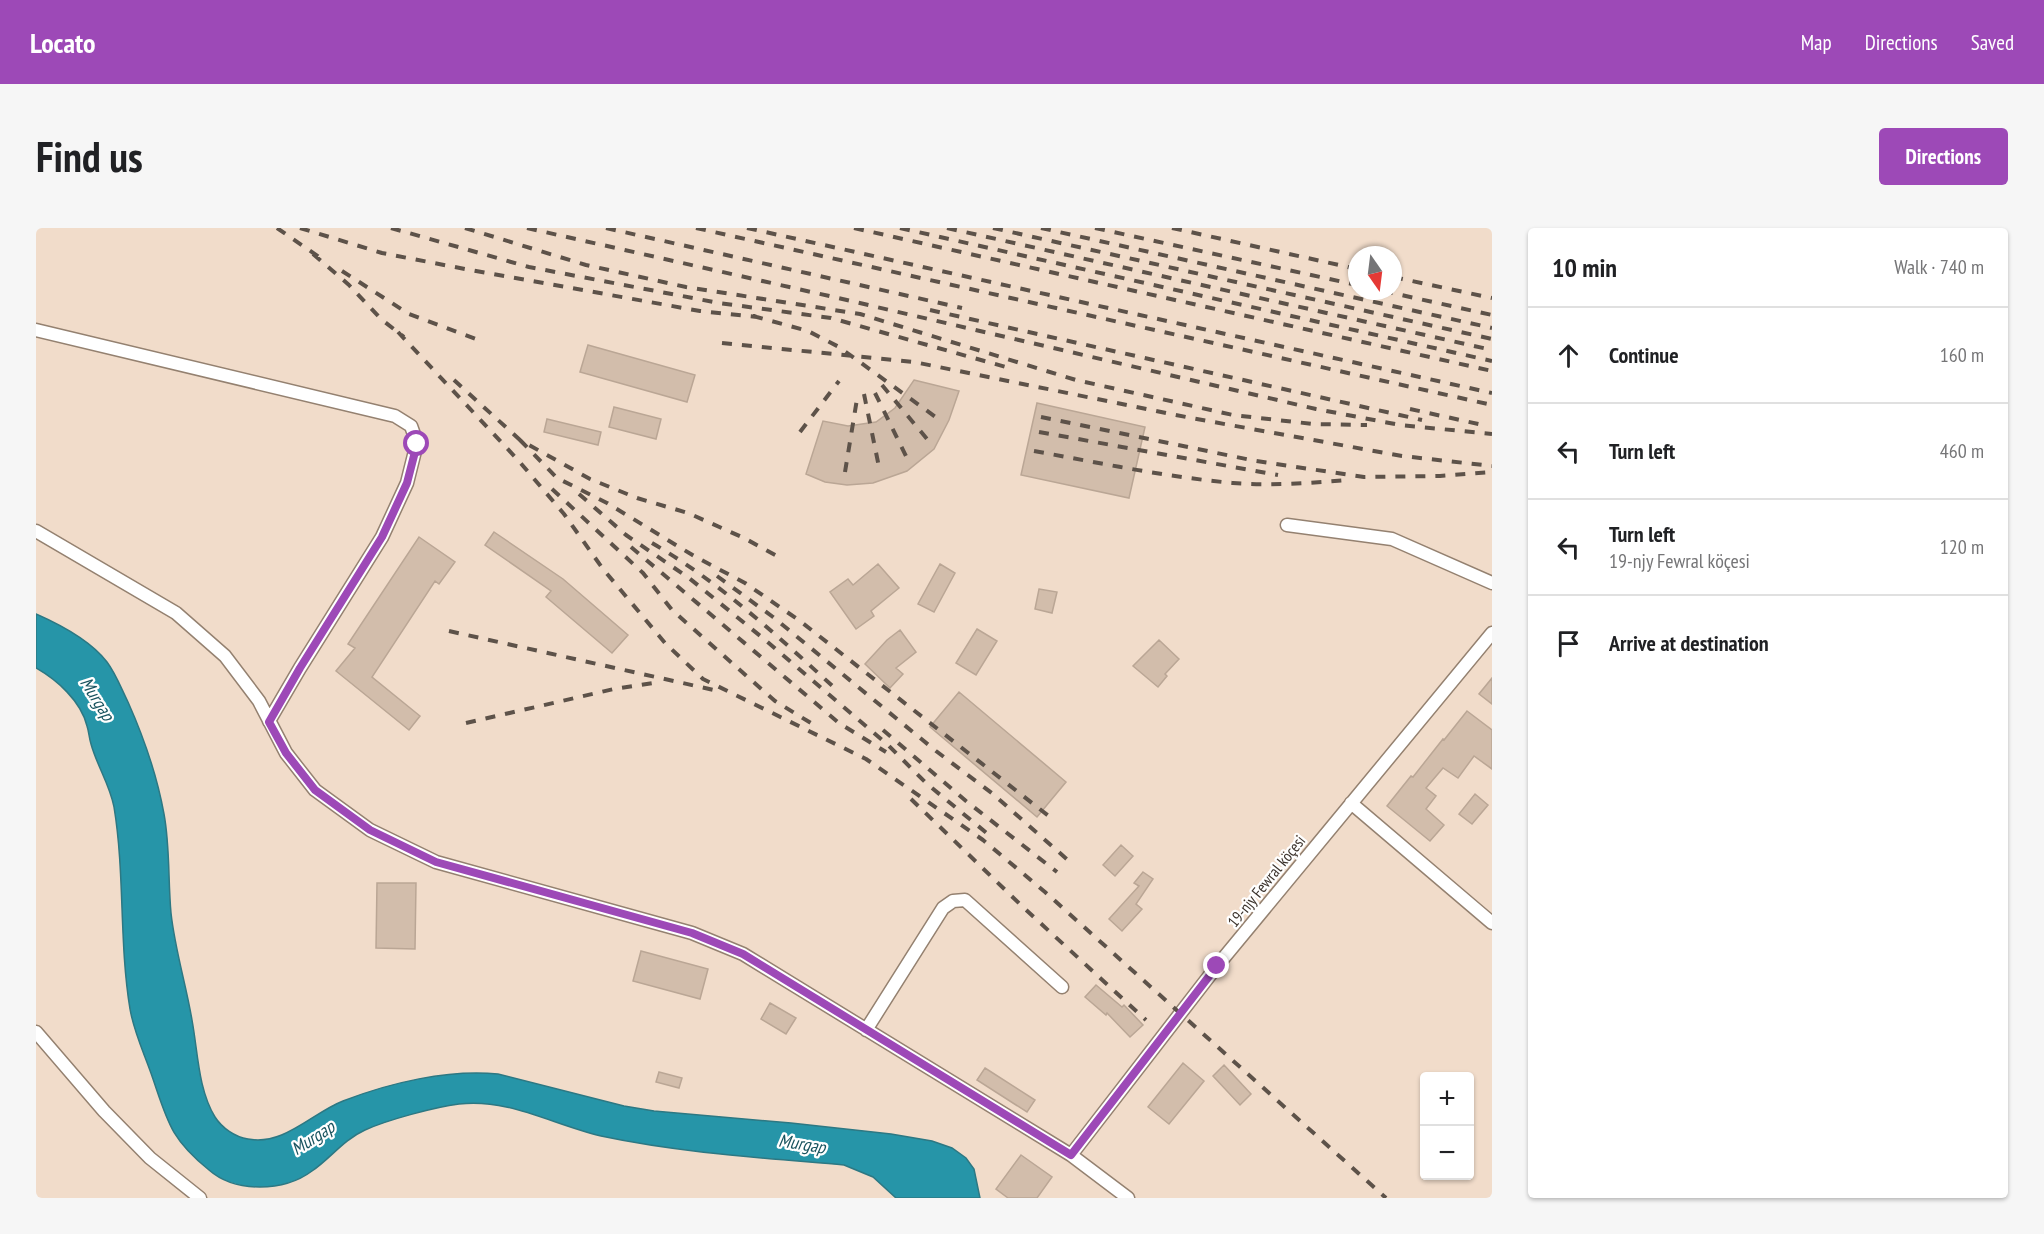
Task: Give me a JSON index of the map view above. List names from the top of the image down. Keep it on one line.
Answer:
{"streets":{"street":["19-njy Fewral köçesi"]},"water":["Murgap"],"north":"bottom","page":{"header":"Locato","nav":["Map","Directions","Saved"],"buttons":"Directions","title":"Find us","heading":["10 min","Walk · 740 m"],"list":[["Continue","160 m"],["Turn left","460 m"],["Turn left","19-njy Fewral köçesi","120 m"],"Arrive at destination"],"map_buttons":["+","−"]}}
